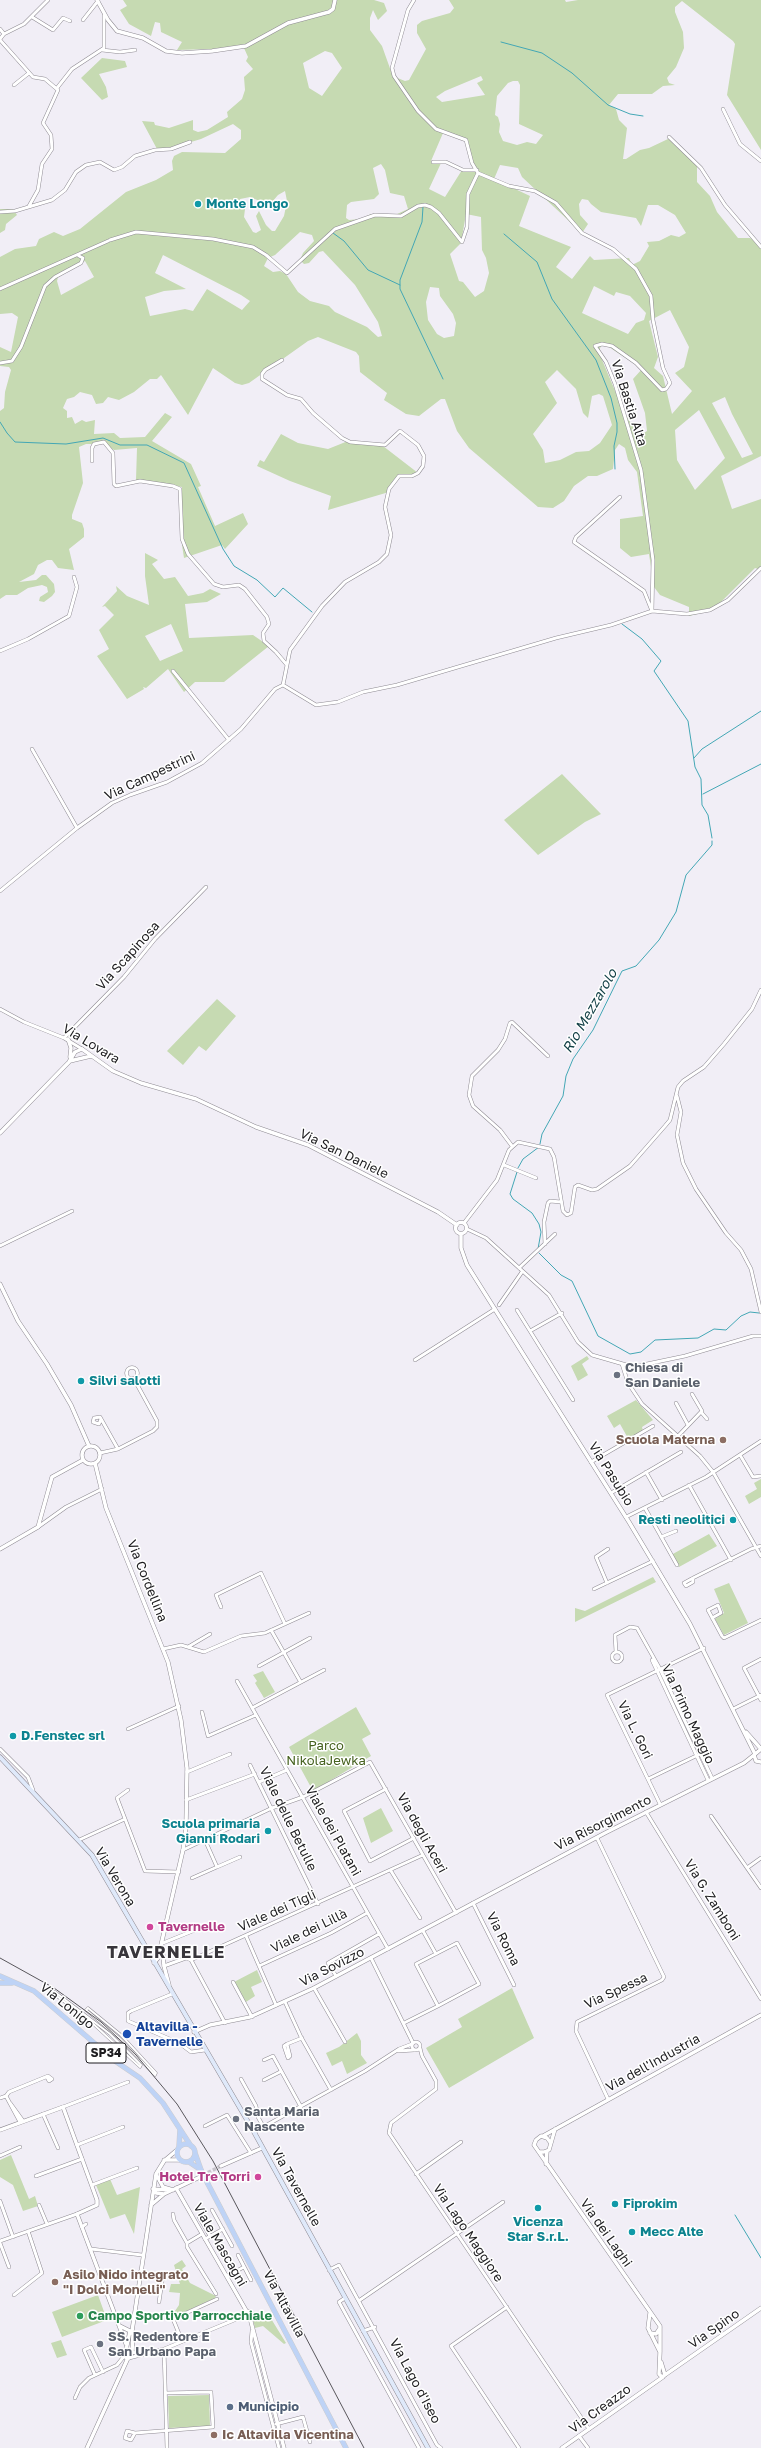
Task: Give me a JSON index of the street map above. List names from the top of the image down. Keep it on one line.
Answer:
{"streets":{"main road":["Via Verona","Via Lonigo","SP34","Via Tavernelle","Via Altavilla"],"street":["Via Bastia Alta","Via Campestrini","Via Scapinosa","Via Lovara","Via San Daniele","Via Pasubio","Via Cordellina","Via Primo Maggio","Via L. Gori","Viale delle Betulle","Via Risorgimento","Viale dei Platani","Via degli Aceri","Via G. Zamboni","Viale dei Tigli","Viale dei Lillà","Via Roma","Via Sovizzo","Via Spessa","Via dell'Industria","Via Lago Maggiore","Via dei Laghi","Viale Mascagni","Via Spino","Via Lago d'Iseo","Via Creazzo"]},"crossings":[["Via Scapinosa","Via Lovara"],["Via Lovara","Via San Daniele"],["Via San Daniele","Via Pasubio"],["Via Pasubio","Via L. Gori"],["Via Cordellina","Via Verona"],["Via Cordellina","Viale dei Tigli"],["Via Cordellina","Via Tavernelle"],["Via Primo Maggio","Via L. Gori"],["Via Primo Maggio","Via Risorgimento"],["Via L. Gori","Via Risorgimento"],["Viale delle Betulle","Viale dei Tigli"],["Via Risorgimento","Via G. Zamboni"],["Via Risorgimento","Via Roma"],["Via Risorgimento","Via Sovizzo"],["Via Risorgimento","Via Spessa"],["Viale dei Platani","Via degli Aceri"],["Viale dei Platani","Viale dei Tigli"],["Viale dei Platani","Viale dei Lillà"],["Viale dei Platani","Via Sovizzo"],["Via degli Aceri","Viale dei Tigli"],["Via degli Aceri","Via Sovizzo"],["Via Verona","Via Tavernelle"],["Via Roma","Via Sovizzo"],["Via Sovizzo","Via Tavernelle"],["Via Spessa","Via dell'Industria"],["Via Lonigo","SP34"],["Via Lonigo","Via Altavilla"],["SP34","Via Altavilla"],["Via dell'Industria","Via dei Laghi"],["Via Tavernelle","Via Lago d'Iseo"],["Via Lago Maggiore","Via Creazzo"],["Via Spino","Via Creazzo"]],"districts":["TAVERNELLE"],"water":["Rio Mezzarolo"],"parks":["Parco NikolaJewka"],"places":["Monte Longo","Chiesa di San Daniele","Silvi salotti","Scuola Materna","Resti neolitici","D.Fenstec srl","Scuola primaria Gianni Rodari","Tavernelle","Altavilla - Tavernelle","Santa Maria Nascente","Hotel Tre Torri","Fiprokim","Vicenza Star S.r.L.","Mecc Alte","Asilo Nido integrato \"I Dolci Monelli\"","Campo Sportivo Parrocchiale","SS. Redentore E San Urbano Papa","Municipio","Ic Altavilla Vicentina"]}
